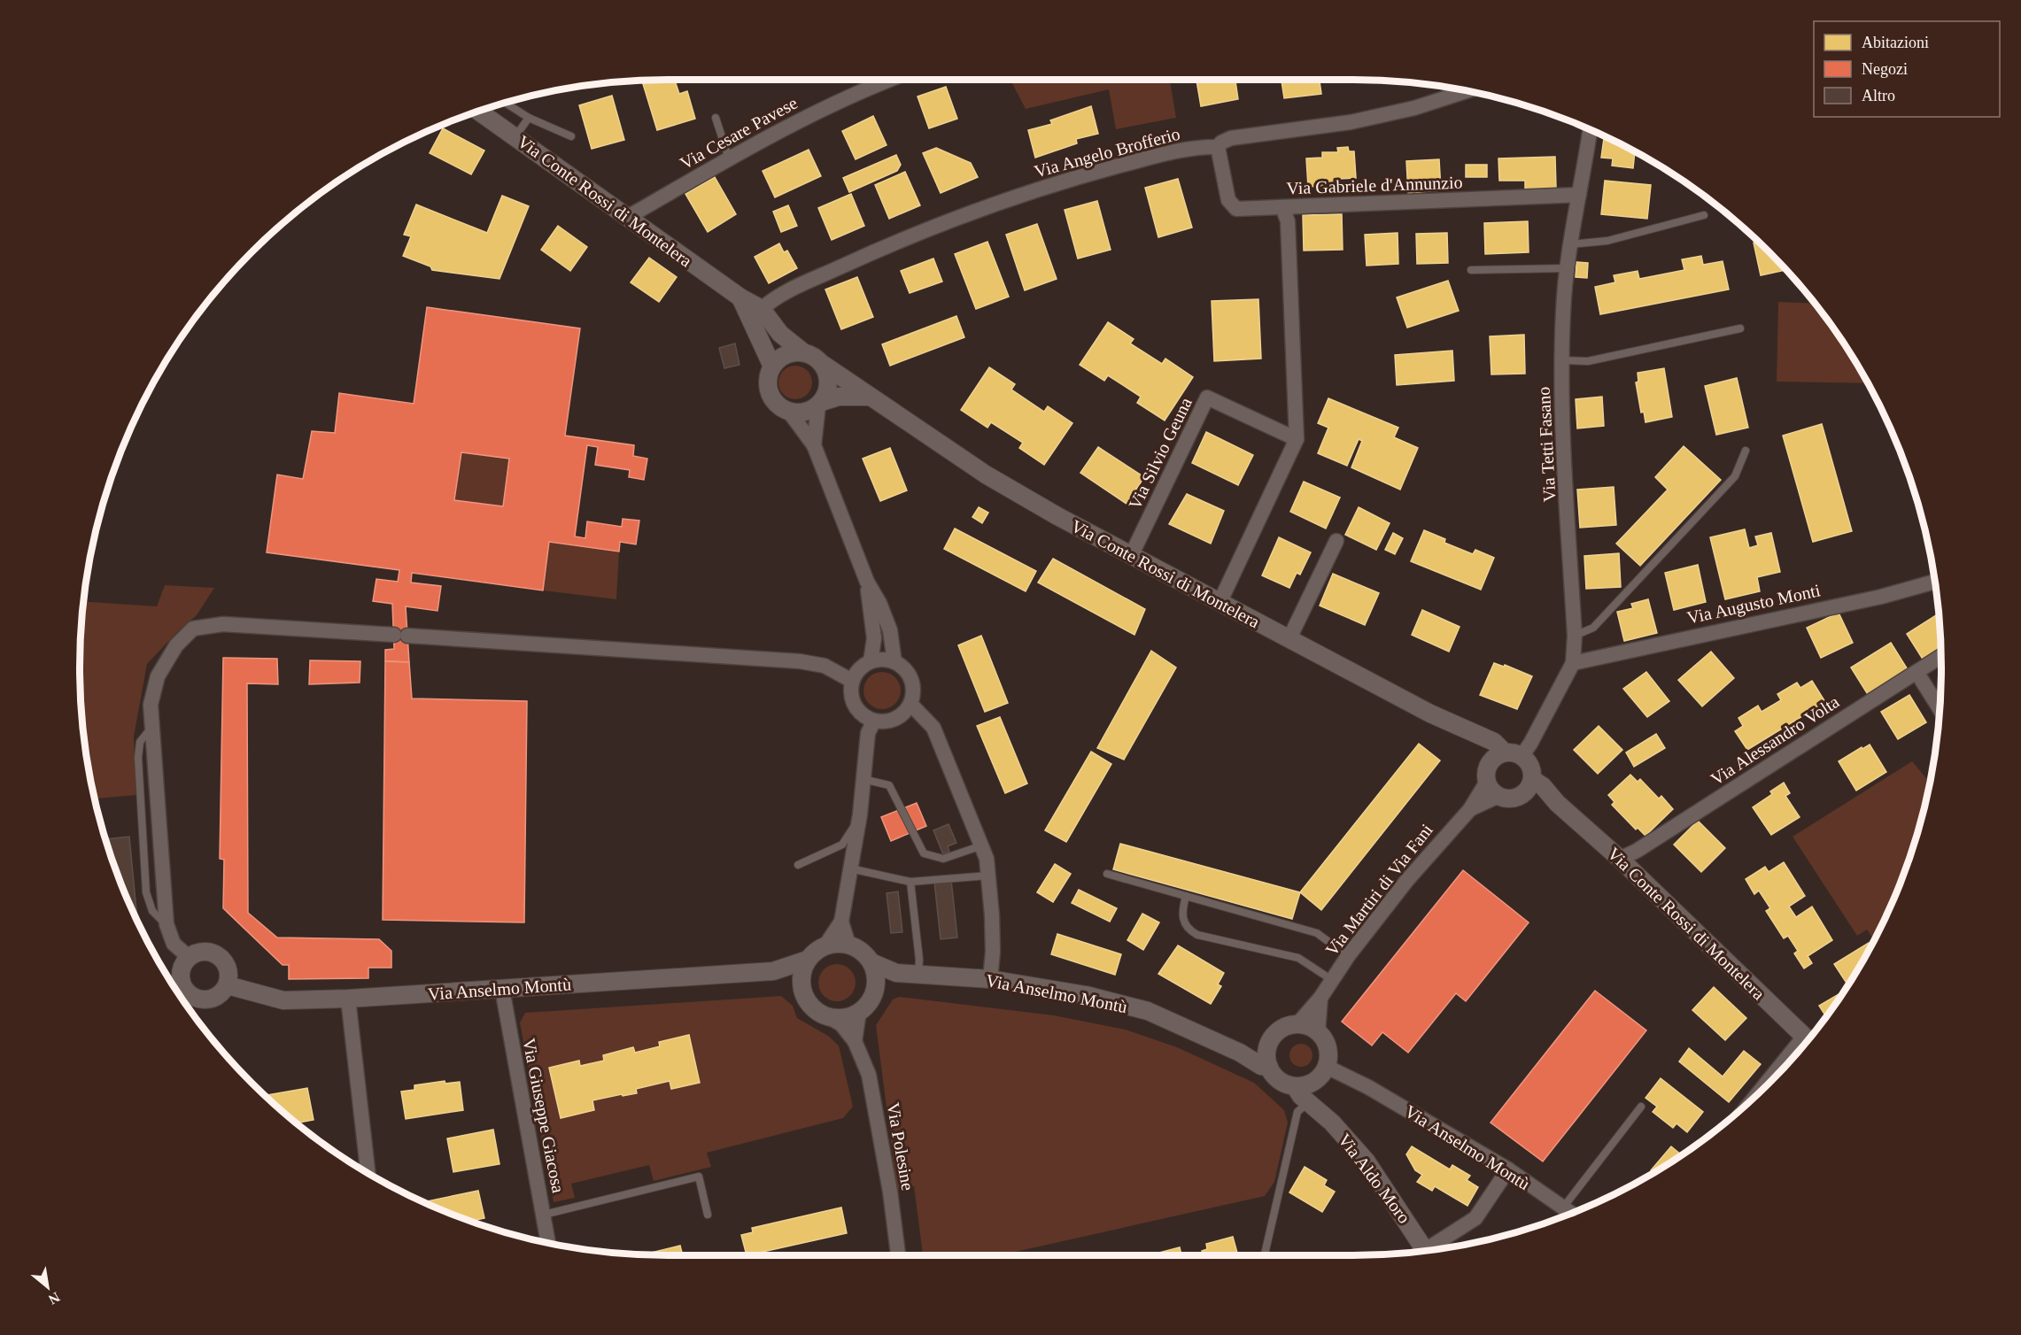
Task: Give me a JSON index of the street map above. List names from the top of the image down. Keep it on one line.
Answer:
{"streets":{"street":["Via Cesare Pavese","Via Angelo Brofferio","Via Gabriele d'Annunzio","Via Conte Rossi di Montelera","Via Tetti Fasano","Via Silvio Geuna","Via Augusto Monti","Via Alessandro Volta","Via Martiri di Via Fani","Via Anselmo Montù","Via Giuseppe Giacosa","Via Polesine","Via Aldo Moro"]},"crossings":[["Via Cesare Pavese","Via Conte Rossi di Montelera"],["Via Angelo Brofferio","Via Gabriele d'Annunzio"],["Via Angelo Brofferio","Via Conte Rossi di Montelera"],["Via Gabriele d'Annunzio","Via Tetti Fasano"],["Via Conte Rossi di Montelera","Via Tetti Fasano"],["Via Conte Rossi di Montelera","Via Silvio Geuna"],["Via Conte Rossi di Montelera","Via Alessandro Volta"],["Via Conte Rossi di Montelera","Via Martiri di Via Fani"],["Via Tetti Fasano","Via Augusto Monti"],["Via Tetti Fasano","Via Martiri di Via Fani"],["Via Martiri di Via Fani","Via Anselmo Montù"],["Via Martiri di Via Fani","Via Aldo Moro"],["Via Anselmo Montù","Via Giuseppe Giacosa"],["Via Anselmo Montù","Via Polesine"],["Via Anselmo Montù","Via Aldo Moro"]],"legend":["Abitazioni","Negozi","Altro"],"north":"bottom right"}
